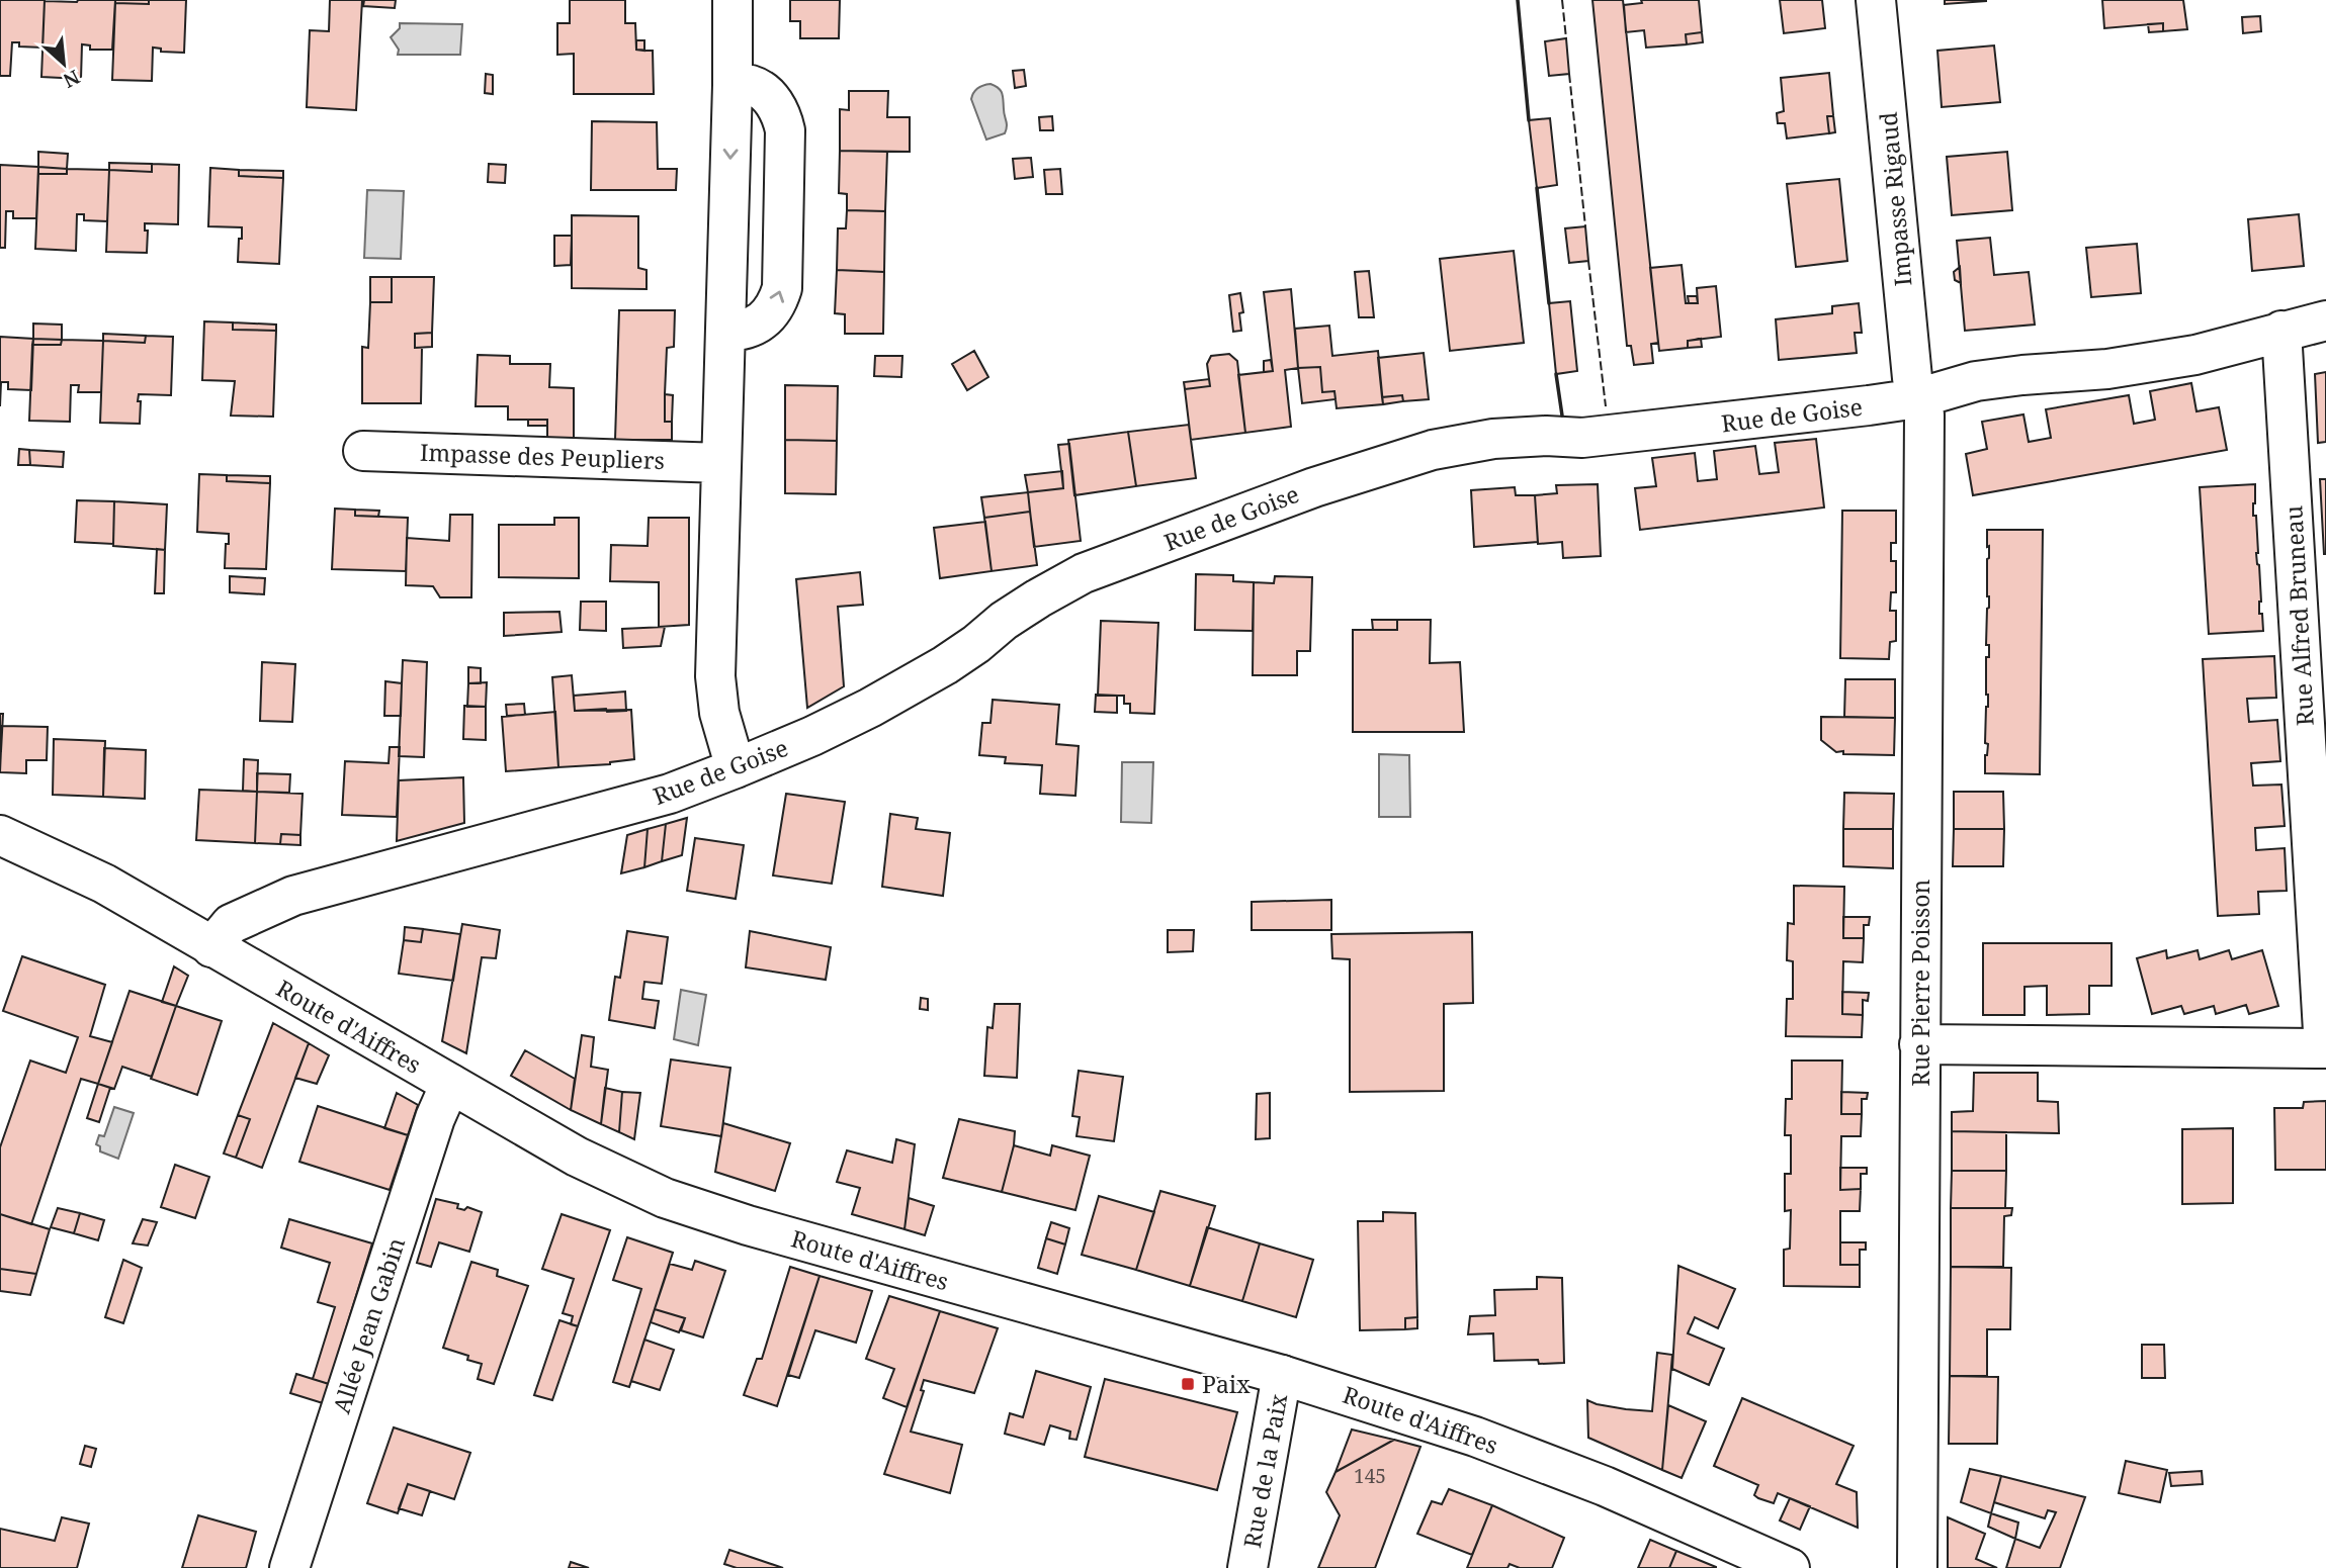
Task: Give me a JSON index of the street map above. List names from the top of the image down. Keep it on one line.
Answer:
{"streets":{"street":["Impasse Rigaud","Rue de Goise","Impasse des Peupliers","Rue Alfred Bruneau","Rue Pierre Poisson","Route d'Aiffres","Allée Jean Gabin","Rue de la Paix"]},"crossings":[["Impasse Rigaud","Rue de Goise"],["Impasse Rigaud","Rue Pierre Poisson"],["Rue de Goise","Rue Alfred Bruneau"],["Rue de Goise","Rue Pierre Poisson"],["Rue de Goise","Route d'Aiffres"],["Rue Alfred Bruneau","Rue Pierre Poisson"],["Route d'Aiffres","Allée Jean Gabin"],["Route d'Aiffres","Rue de la Paix"]],"places":{"transit":["Paix"]},"house_numbers":["145"],"north":"bottom right"}
